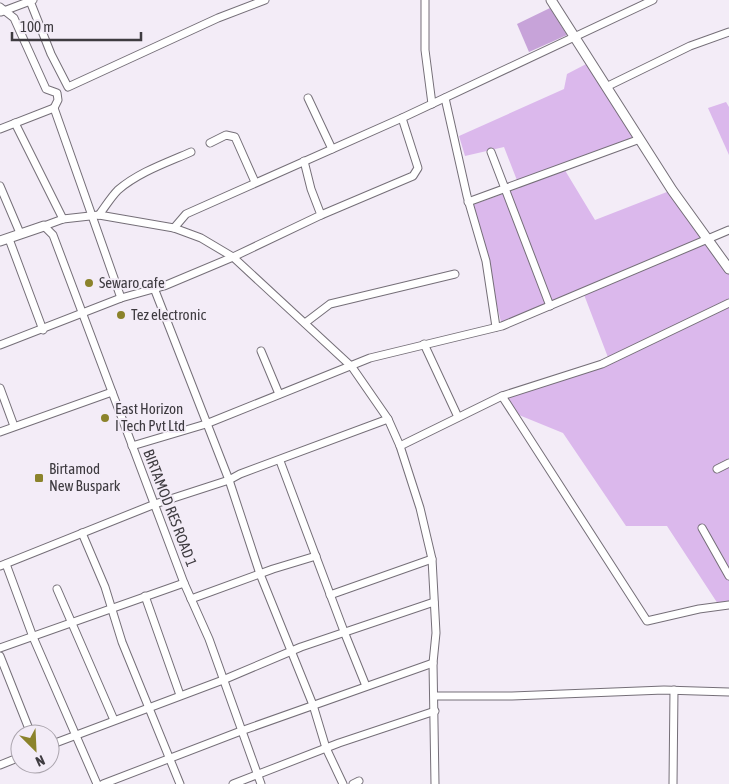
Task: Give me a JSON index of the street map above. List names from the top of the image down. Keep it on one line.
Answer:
{"streets":{"street":["BIRTAMOD RES ROAD 1"]},"places":{"other":["Sewaro cafe","Tez electronic","East Horizon I Tech Pvt Ltd"],"transit":["Birtamod New Buspark"]},"scale_bar":"100 m","north":"bottom right"}
